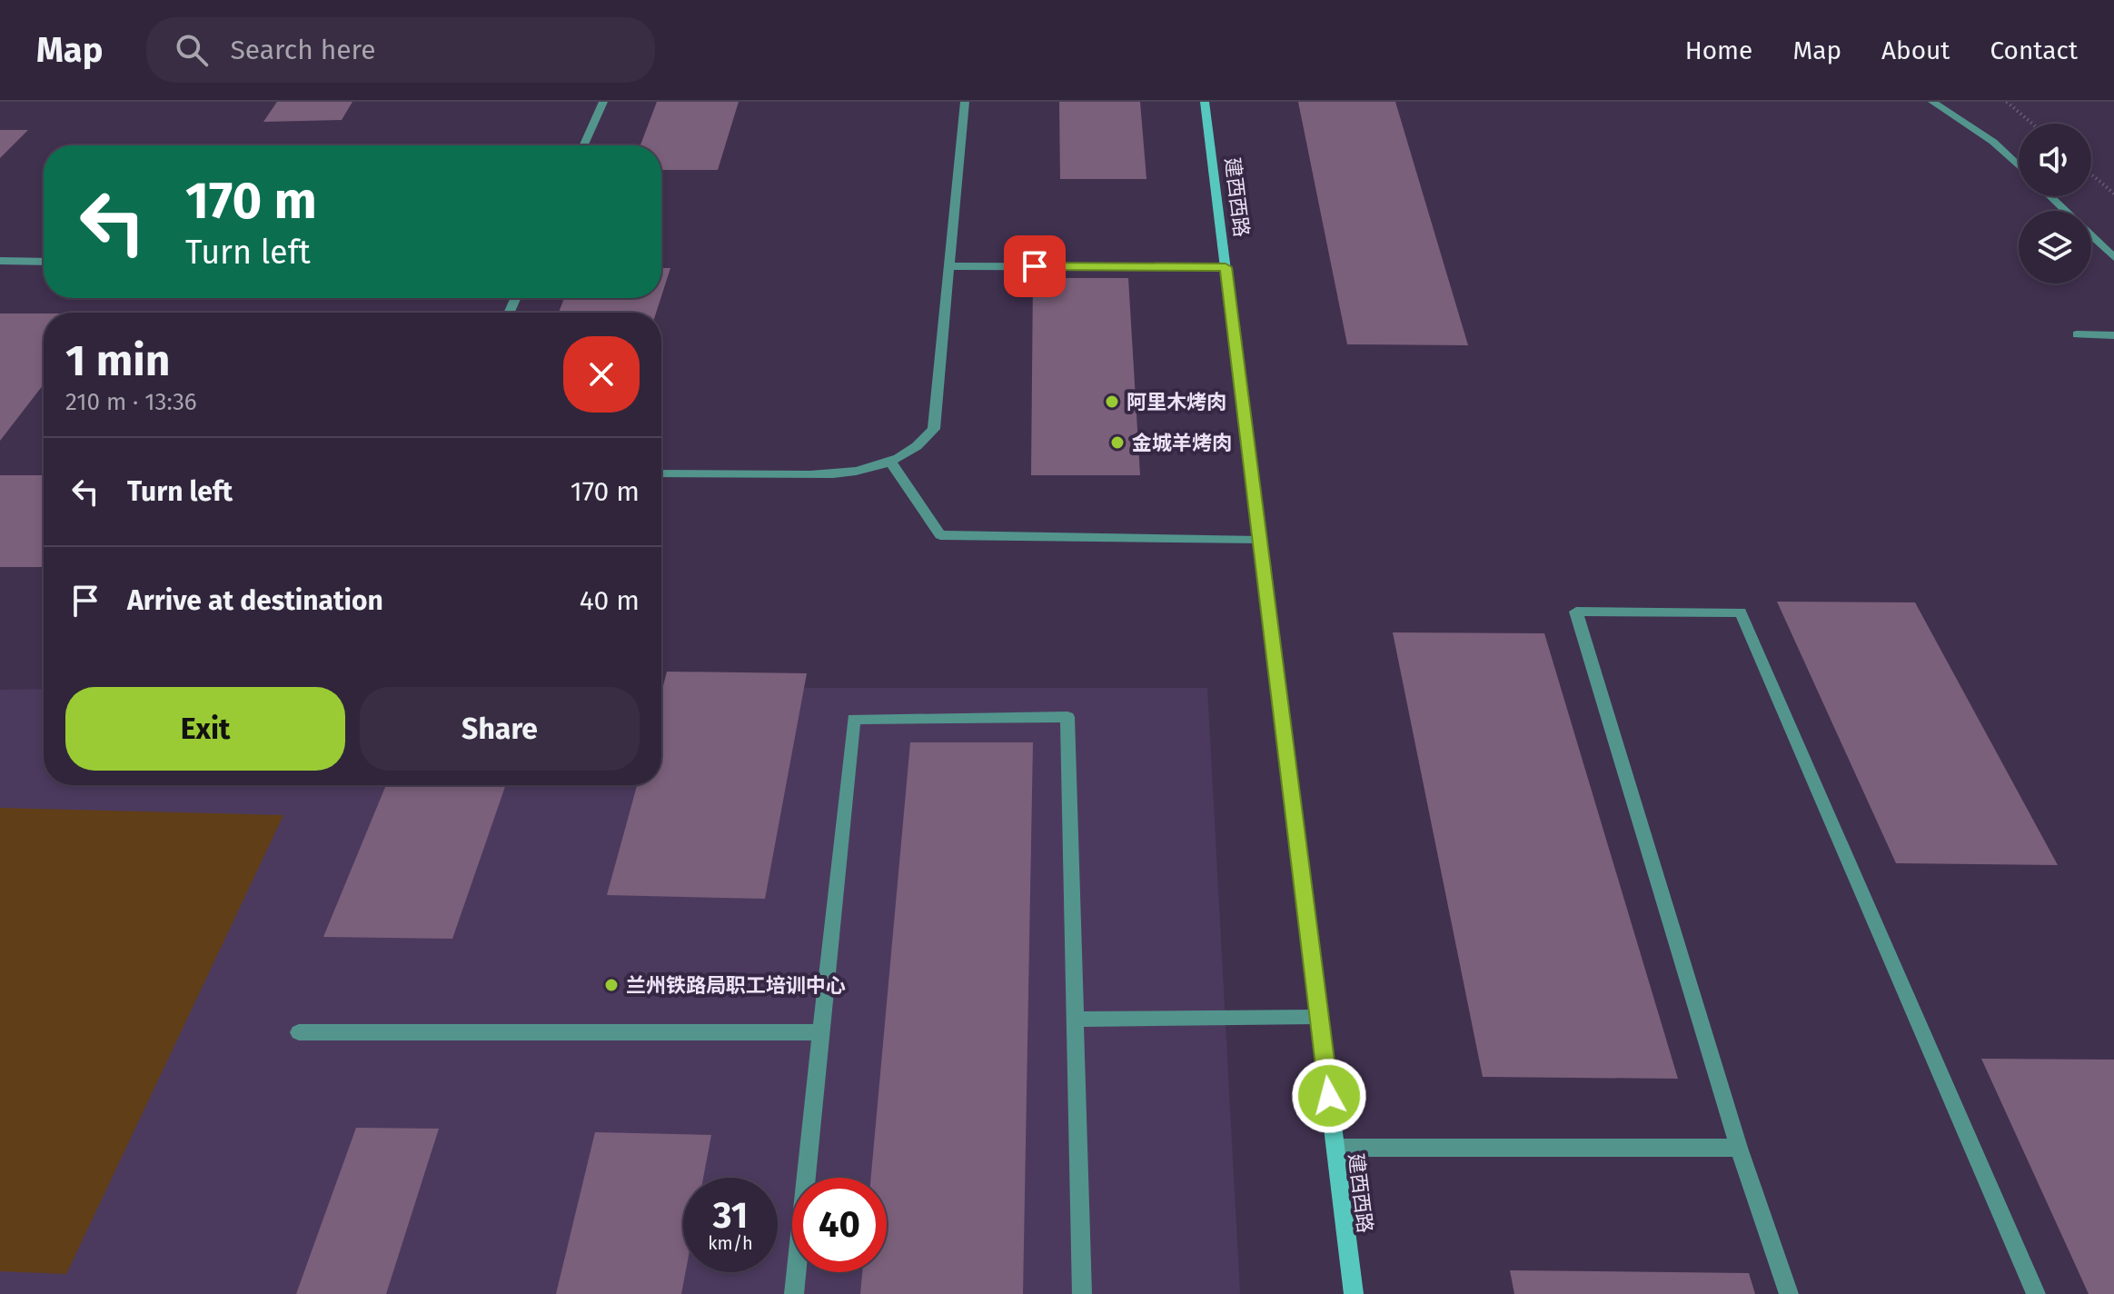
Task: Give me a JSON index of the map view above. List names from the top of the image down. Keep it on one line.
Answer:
{"streets":{"street":["建西西路"]},"places":["阿里木烤肉","金城羊烤肉","兰州铁路局职工培训中心"],"page":{"header":"Map","search":"Search here","nav":["Home","Map","About","Contact"],"turn":["170 m","Turn left"],"heading":["1 min","210 m · 13:36"],"list":[{"name":"Turn left","value":"170 m"},{"name":"Arrive at destination","value":"40 m"}],"buttons":["Exit","Share"],"speed":"31 km/h","limit":"40"}}
